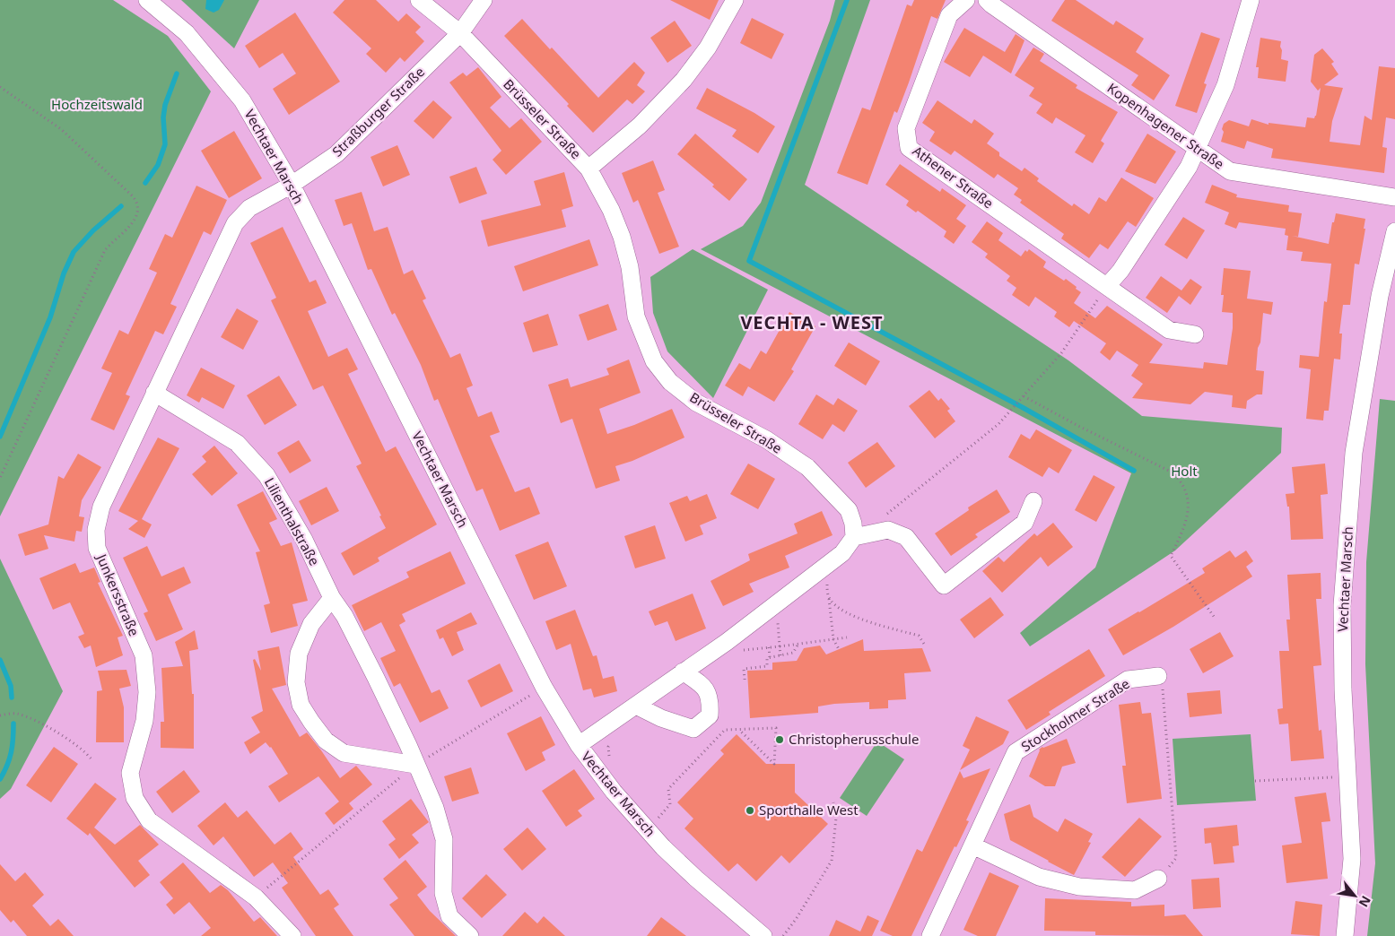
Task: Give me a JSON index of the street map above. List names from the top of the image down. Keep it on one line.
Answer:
{"streets":{"street":["Straßburger Straße","Brüsseler Straße","Kopenhagener Straße","Vechtaer Marsch","Athener Straße","Lilienthalstraße","Junkersstraße","Stockholmer Straße"]},"crossings":[["Straßburger Straße","Brüsseler Straße"],["Straßburger Straße","Vechtaer Marsch"],["Straßburger Straße","Junkersstraße"],["Vechtaer Marsch","Junkersstraße"],["Lilienthalstraße","Junkersstraße"]],"districts":["VECHTA - WEST"],"parks":["Hochzeitswald","Holt"],"places":["Christopherusschule","Sporthalle West"],"north":"bottom right"}
